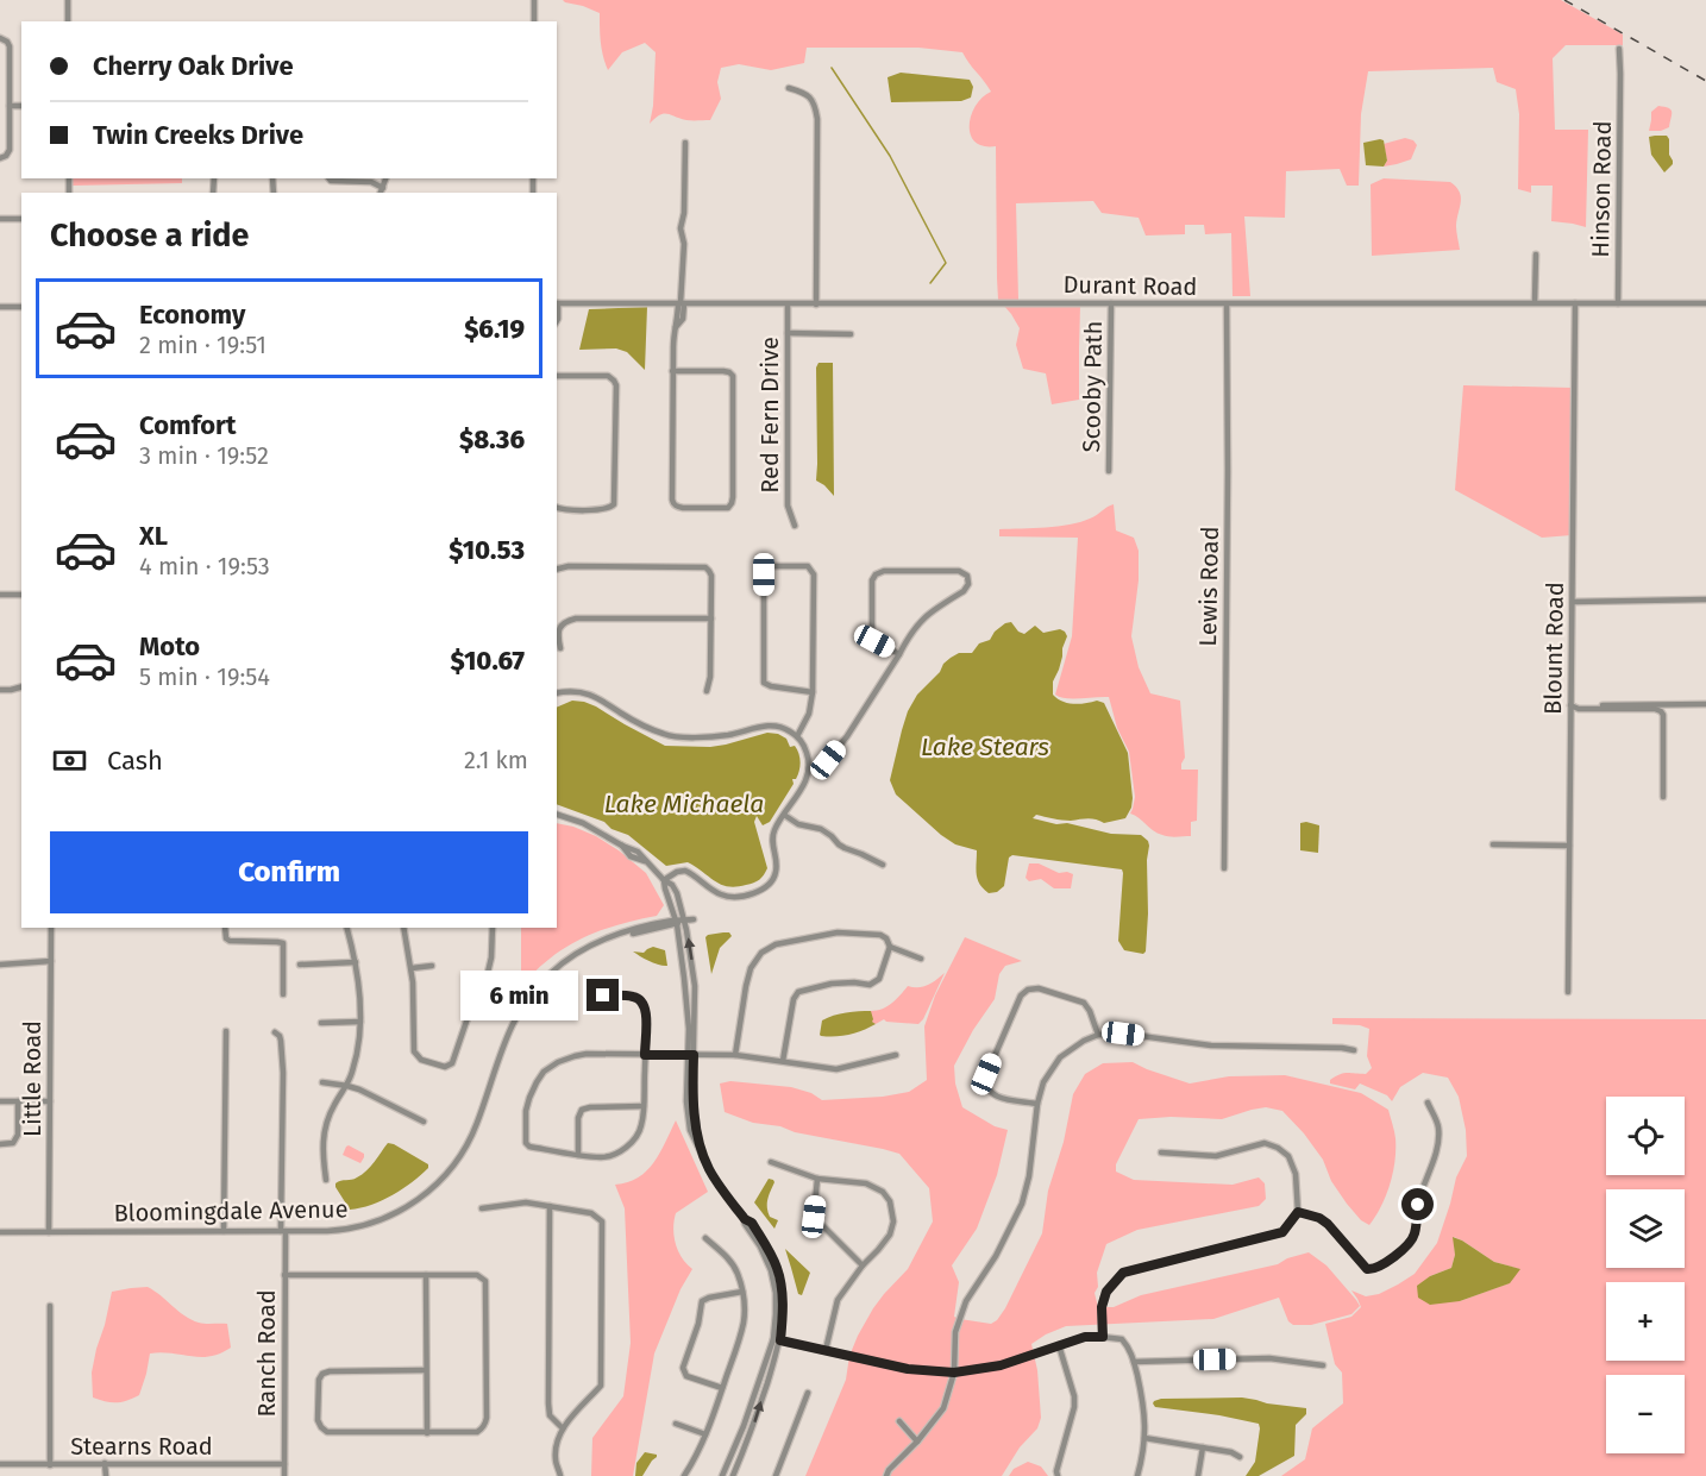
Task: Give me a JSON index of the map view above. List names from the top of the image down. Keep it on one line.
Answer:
{"streets":{"street":["Hinson Road","Durant Road","Scooby Path","Red Fern Drive","Lewis Road","Blount Road","Little Road","Bloomingdale Avenue","Ranch Road","Stearns Road"]},"crossings":[["Hinson Road","Durant Road"],["Durant Road","Scooby Path"],["Durant Road","Red Fern Drive"],["Durant Road","Lewis Road"],["Durant Road","Blount Road"],["Little Road","Bloomingdale Avenue"],["Bloomingdale Avenue","Ranch Road"],["Ranch Road","Stearns Road"]],"water":["Lake Stears","Lake Michaela"],"page":{"banner":["Cherry Oak Drive","Twin Creeks Drive"],"heading":"Choose a ride","list":[{"name":"Economy","note":"2 min · 19:51","value":"$6.19"},{"name":"Comfort","note":"3 min · 19:52","value":"$8.36"},{"name":"XL","note":"4 min · 19:53","value":"$10.53"},{"name":"Moto","note":"5 min · 19:54","value":"$10.67"}],"pay":["Cash","2.1 km"],"buttons":"Confirm","bubble":"6 min","map_buttons":["+","−"]}}
